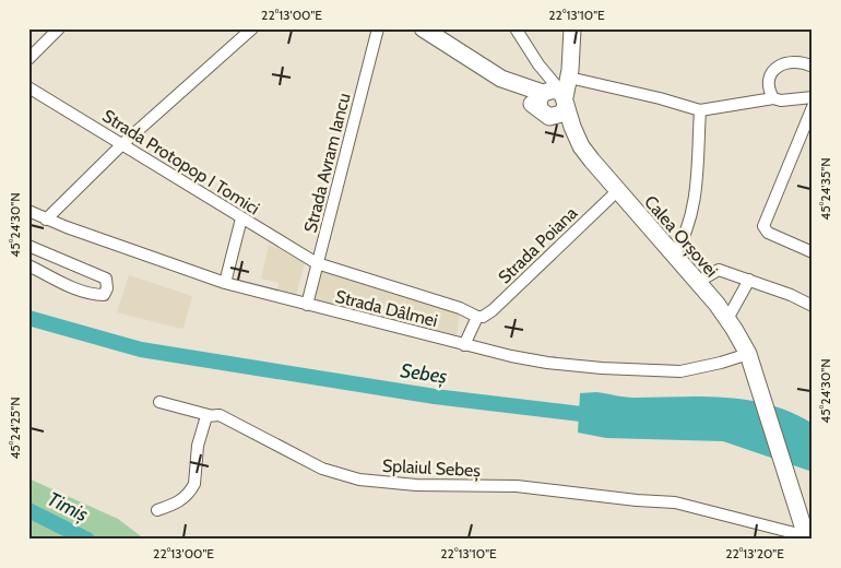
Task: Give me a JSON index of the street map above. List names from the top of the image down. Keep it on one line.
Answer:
{"streets":{"main road":["Calea Orșovei"],"street":["Strada Protopop I Tomici","Strada Avram Iancu","Strada Poiana","Strada Dâlmei","Splaiul Sebeș"]},"crossings":[["Strada Protopop I Tomici","Strada Avram Iancu"],["Strada Protopop I Tomici","Strada Poiana"],["Strada Avram Iancu","Strada Dâlmei"],["Calea Orșovei","Strada Poiana"],["Calea Orșovei","Strada Dâlmei"],["Calea Orșovei","Splaiul Sebeș"]],"water":["Sebeș","Timiș"],"coordinates":["22°13'00\"E","22°13'10\"E","45°24'35\"N","45°24'30\"N","45°24'25\"N","22°13'20\"E"]}
